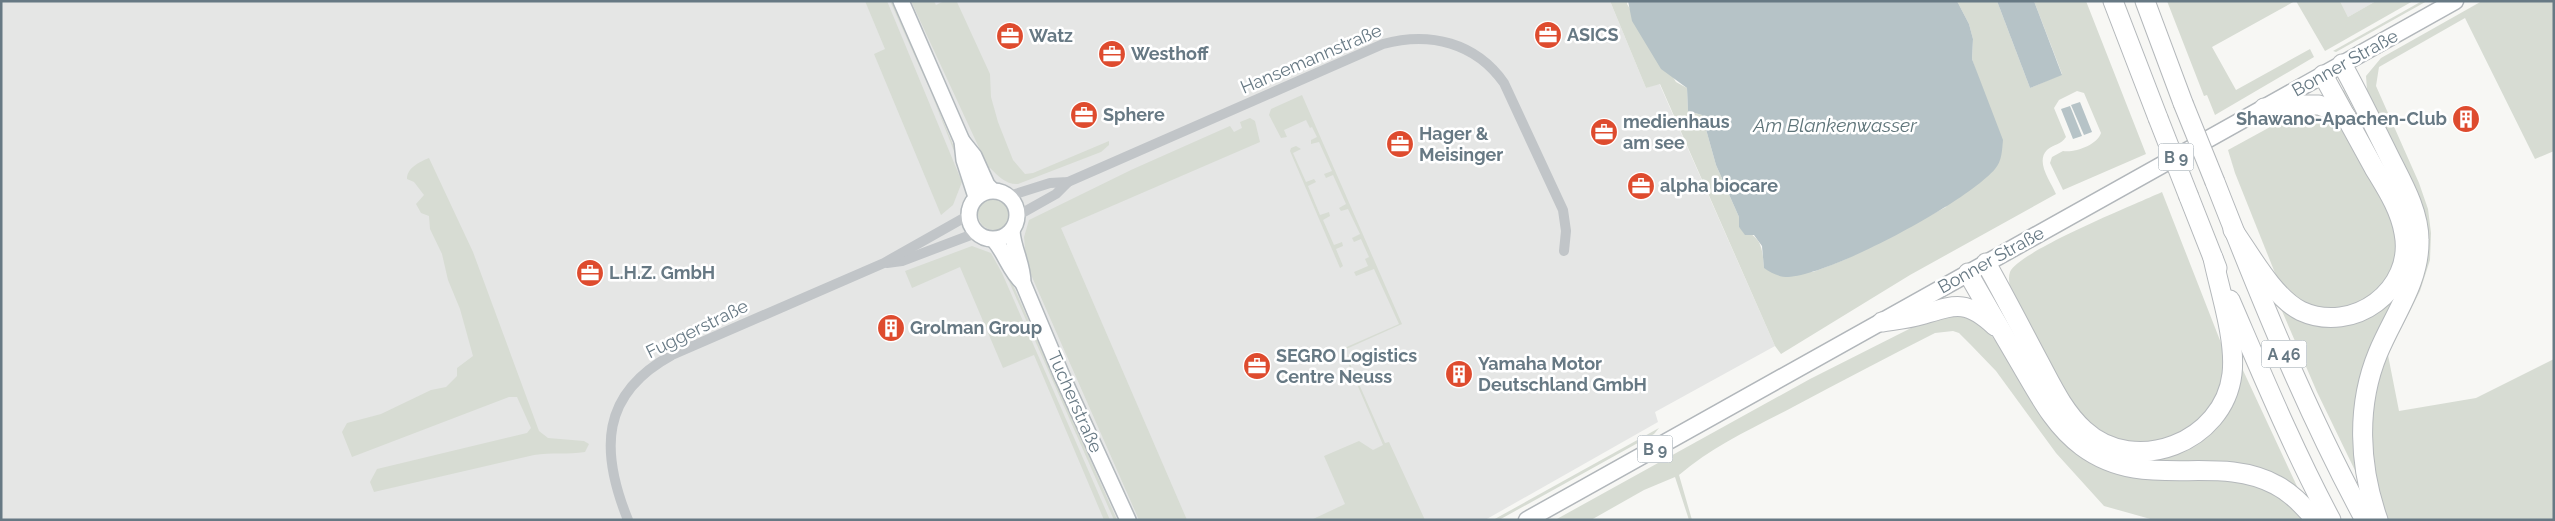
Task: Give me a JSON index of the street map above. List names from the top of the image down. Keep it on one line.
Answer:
{"streets":{"highway":["A 46"],"main road":["Bonner Straße","B 9","Tucherstraße"],"street":["Hansemannstraße","Fuggerstraße"]},"crossings":[["Hansemannstraße","Fuggerstraße"],["Hansemannstraße","Tucherstraße"],["Fuggerstraße","Tucherstraße"]],"water":["Am Blankenwasser"],"places":{"office":["ASICS","Watz","Westhoff","Sphere","medienhaus am see","Hager & Meisinger","alpha biocare","L.H.Z. GmbH","SEGRO Logistics Centre Neuss"],"building":["Shawano-Apachen-Club","Grolman Group","Yamaha Motor Deutschland GmbH"]}}
